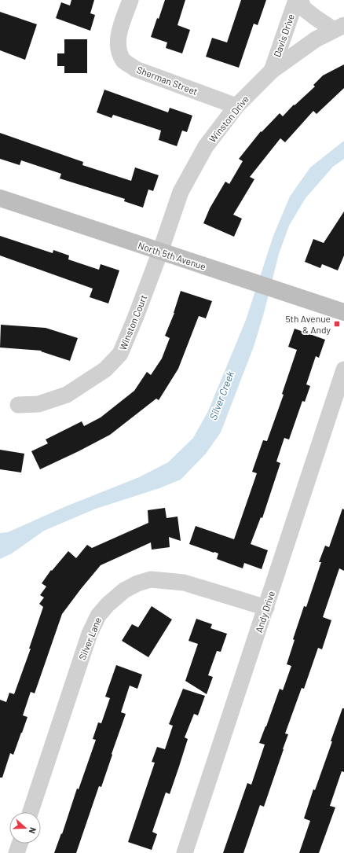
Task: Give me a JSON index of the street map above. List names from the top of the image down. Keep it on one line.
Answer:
{"streets":{"street":["Davis Drive","Sherman Street","Winston Drive","North 5th Avenue","Winston Court","Andy Drive","Silver Lane"]},"crossings":[["Davis Drive","Winston Drive"],["Sherman Street","Winston Drive"],["Winston Drive","North 5th Avenue"],["Winston Drive","Winston Court"],["North 5th Avenue","Winston Court"],["Andy Drive","Silver Lane"]],"water":["Silver Creek"],"places":{"transit":["5th Avenue & Andy"]},"north":"right"}
